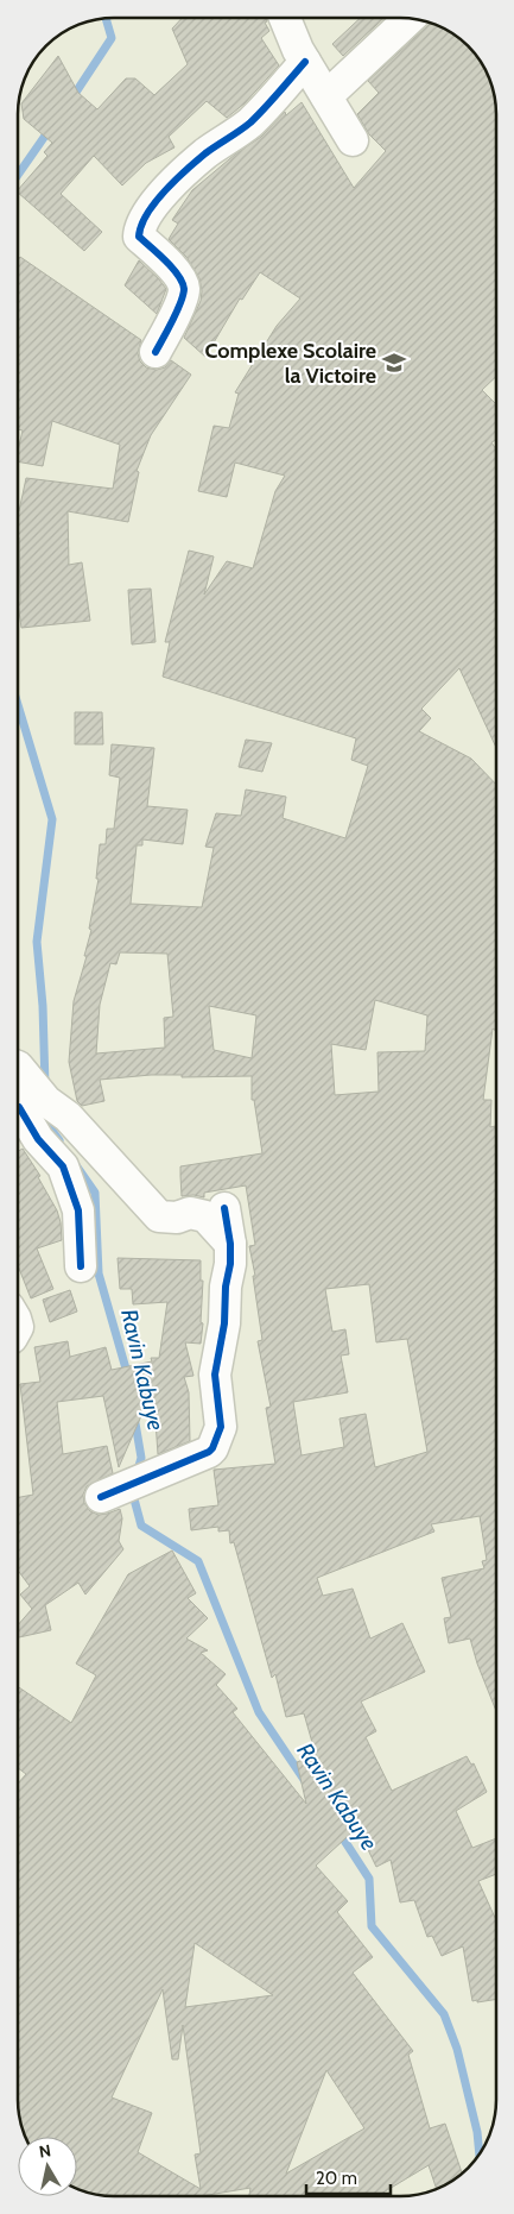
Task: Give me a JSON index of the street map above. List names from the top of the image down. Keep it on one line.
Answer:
{"water":["Ravin Kabuye"],"places":{"school or university":["Complexe Scolaire la Victoire"]},"scale_bar":"20 m","north":"top"}
